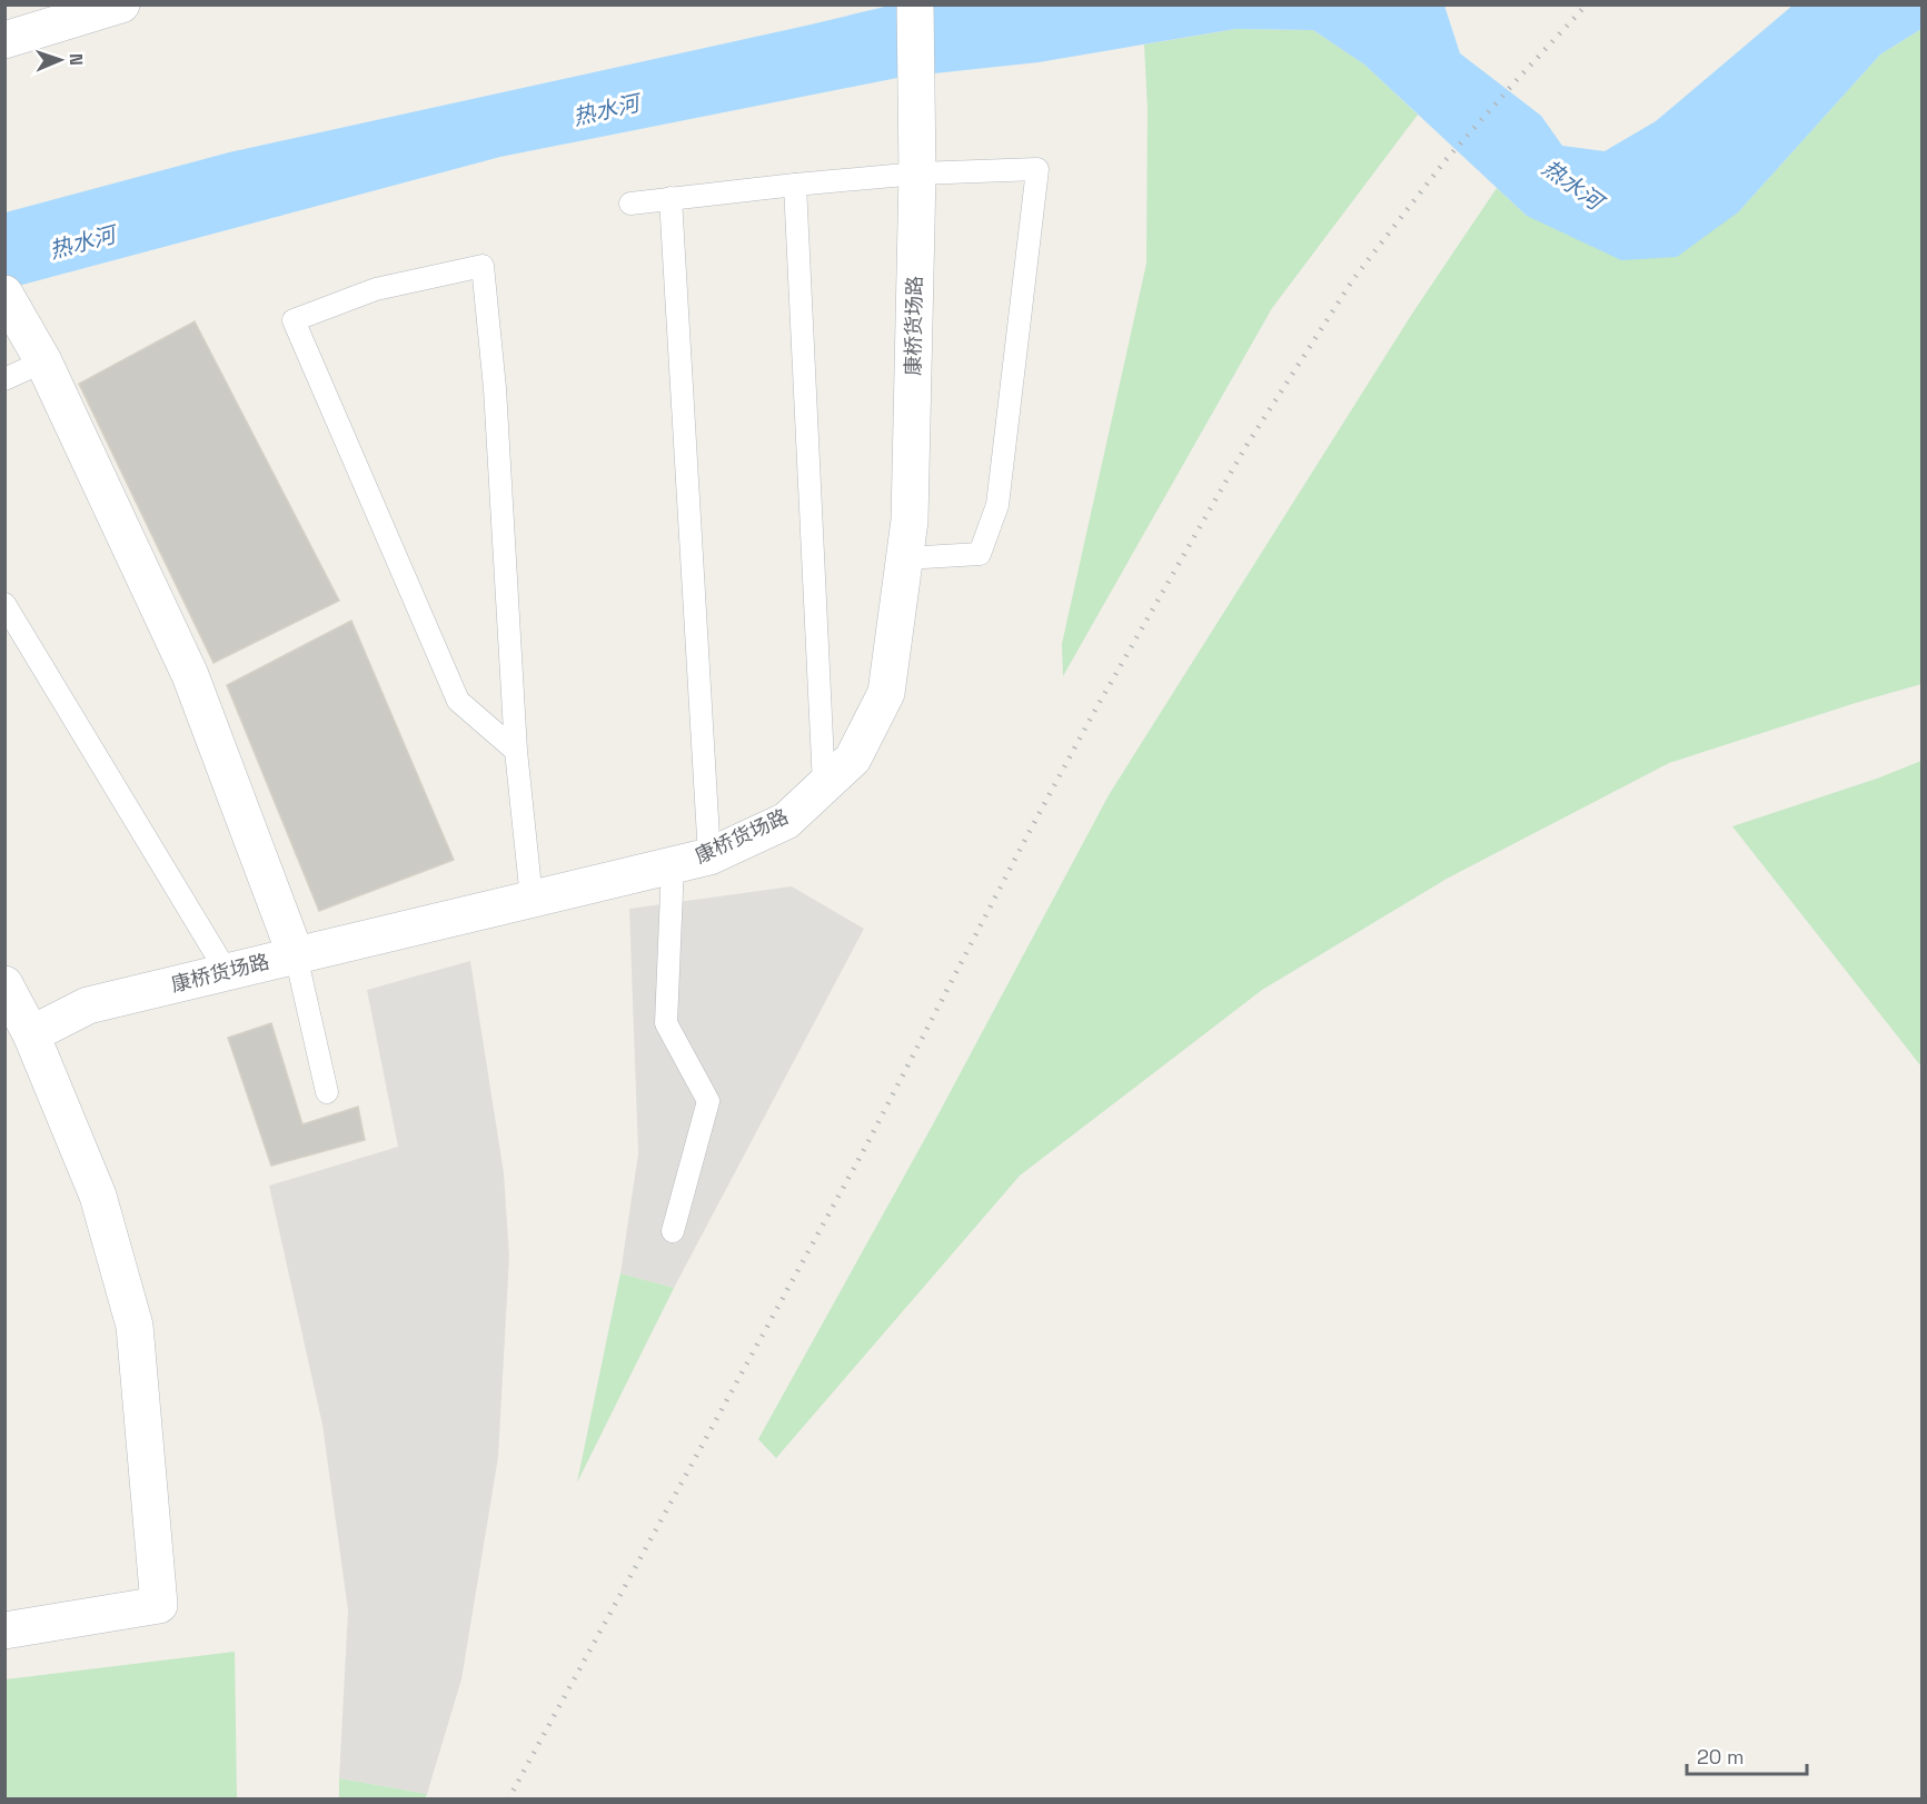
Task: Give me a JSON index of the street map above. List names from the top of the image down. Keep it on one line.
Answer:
{"streets":{"street":["康桥货场路"]},"water":["热水河"],"scale_bar":"20 m","north":"right"}
